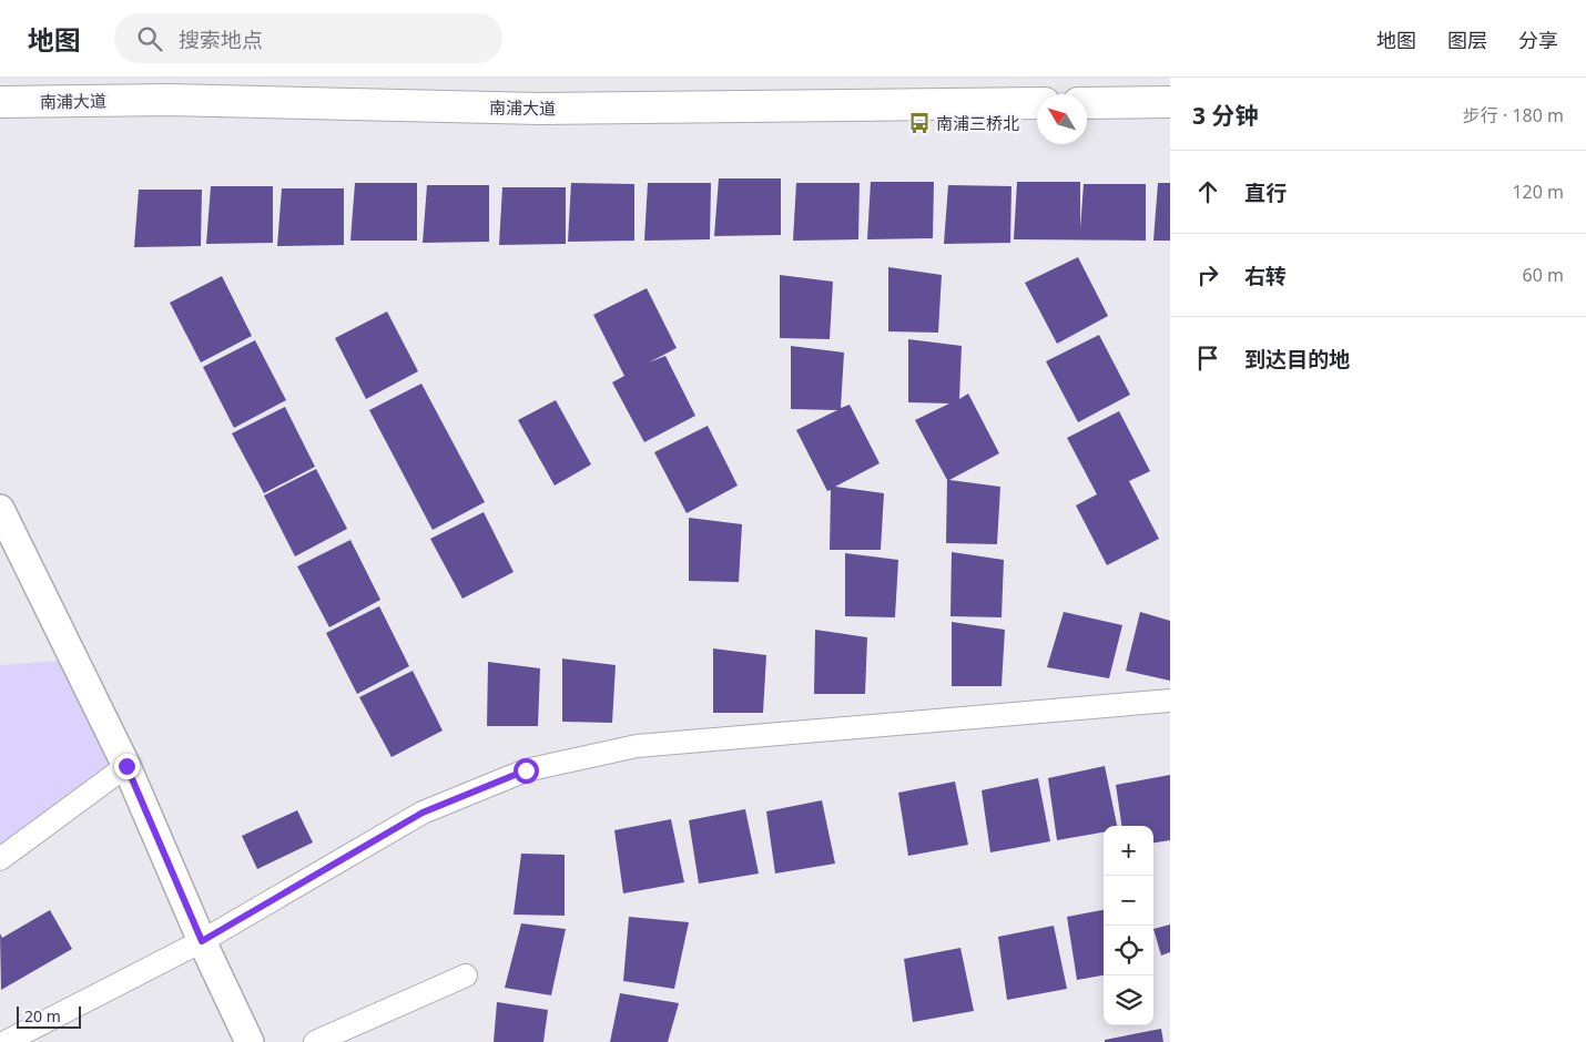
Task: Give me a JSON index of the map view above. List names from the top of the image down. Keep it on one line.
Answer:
{"streets":{"main road":["南浦大道"]},"places":{"bus stop":["南浦三桥北"]},"scale_bar":"20 m","north":"top left","page":{"header":"地图","search":"搜索地点","nav":["地图","图层","分享"],"heading":["3 分钟","步行 · 180 m"],"list":[["直行","120 m"],["右转","60 m"],"到达目的地"],"map_buttons":["+","−"],"scale":"20 m"}}
